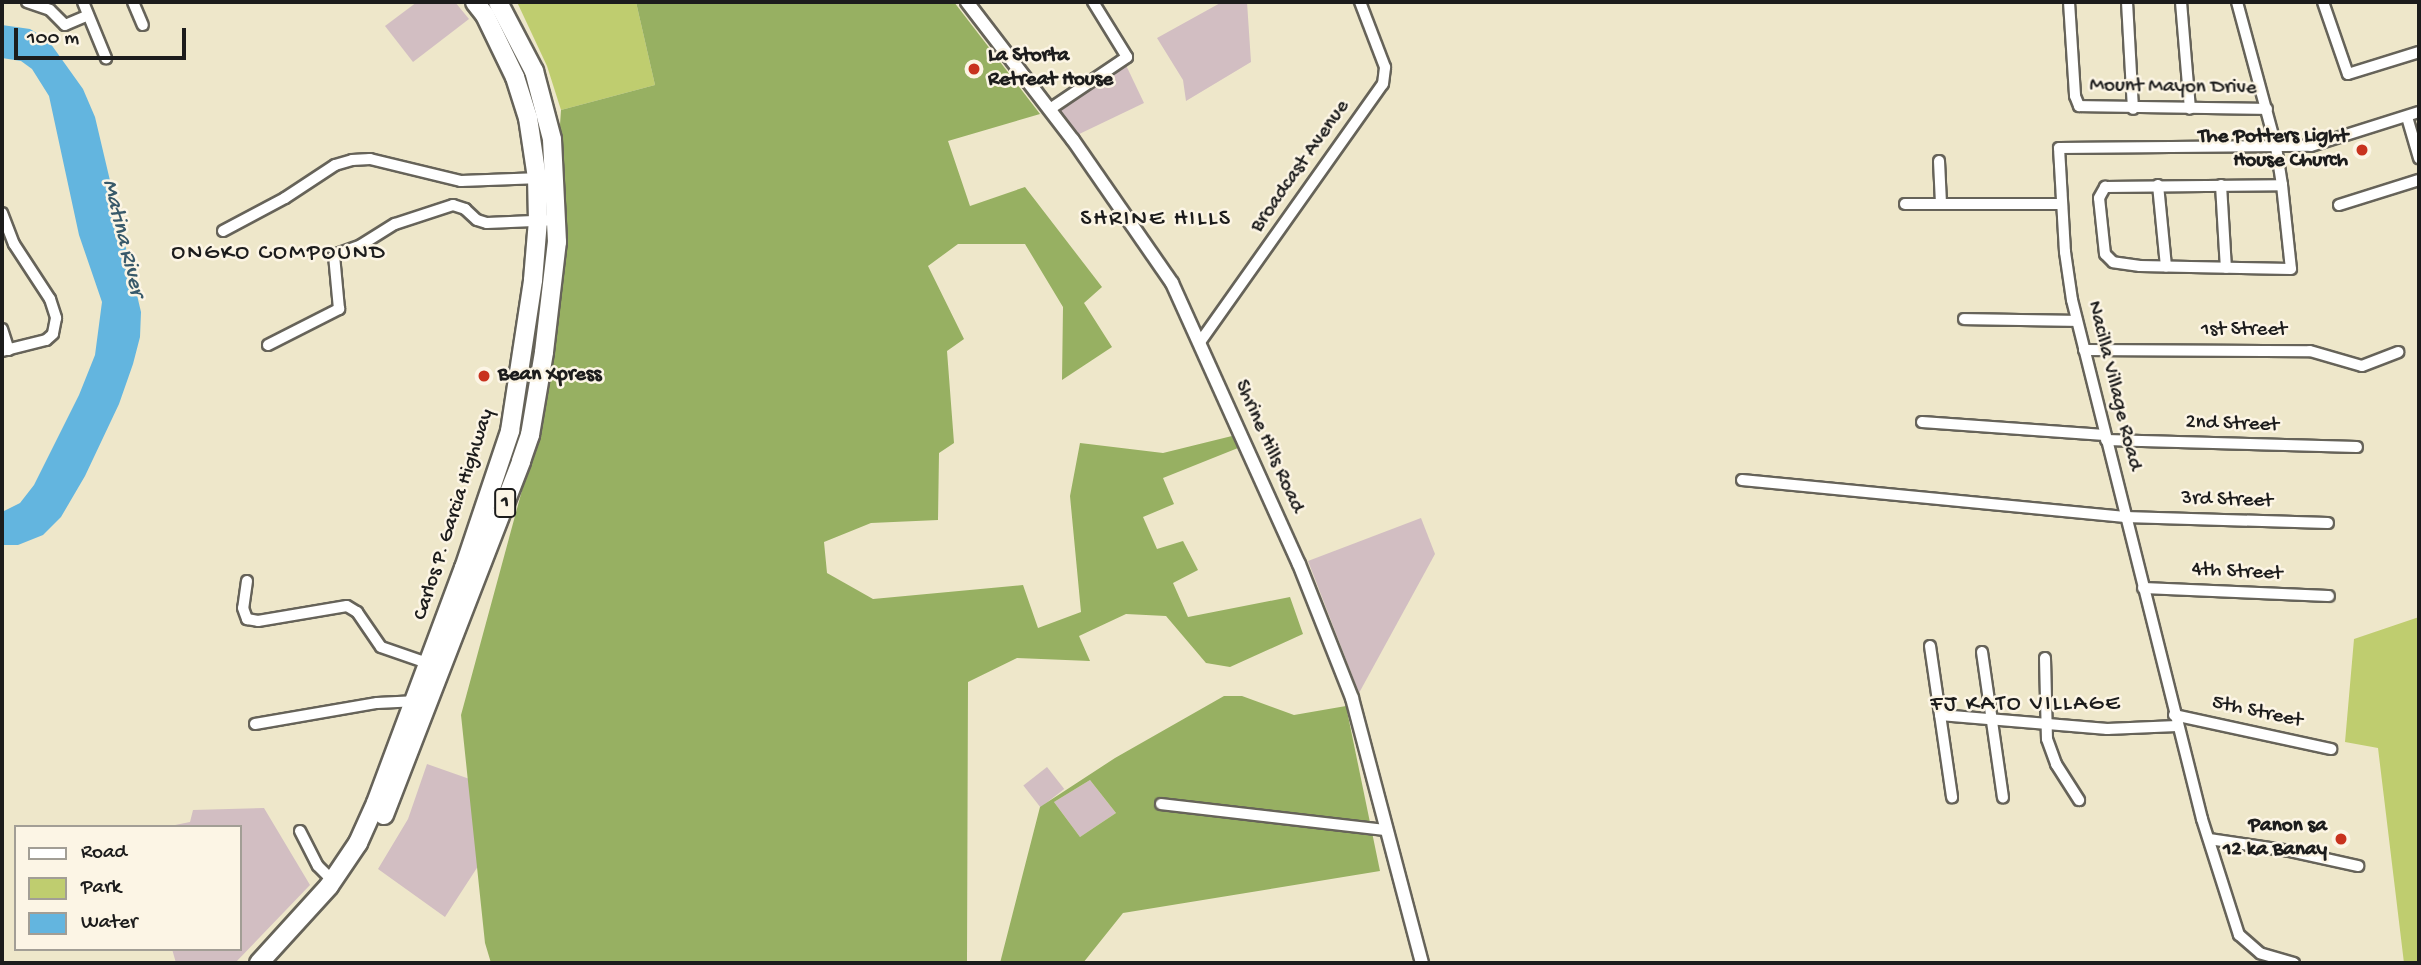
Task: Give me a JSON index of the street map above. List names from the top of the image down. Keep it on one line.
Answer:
{"streets":{"highway":["1","Carlos P. Garcia Highway"],"street":["Mount Mayon Drive","Broadcast Avenue","1st Street","Nacilla Village Road","2nd Street","Shrine Hills Road","3rd Street","4th Street","5th Street"]},"crossings":[["Broadcast Avenue","Shrine Hills Road"],["1st Street","Nacilla Village Road"],["Nacilla Village Road","2nd Street"],["Nacilla Village Road","3rd Street"],["Nacilla Village Road","4th Street"],["Nacilla Village Road","5th Street"]],"districts":["SHRINE HILLS","ONGKO COMPOUND","FJ KATO VILLAGE"],"water":["Matina River"],"places":["La Storta Retreat House","The Potters Light House Church","Bean Xpress","Panon sa 12 ka Banay"],"legend":["Road","Park","Water"],"scale_bar":"100 m"}
